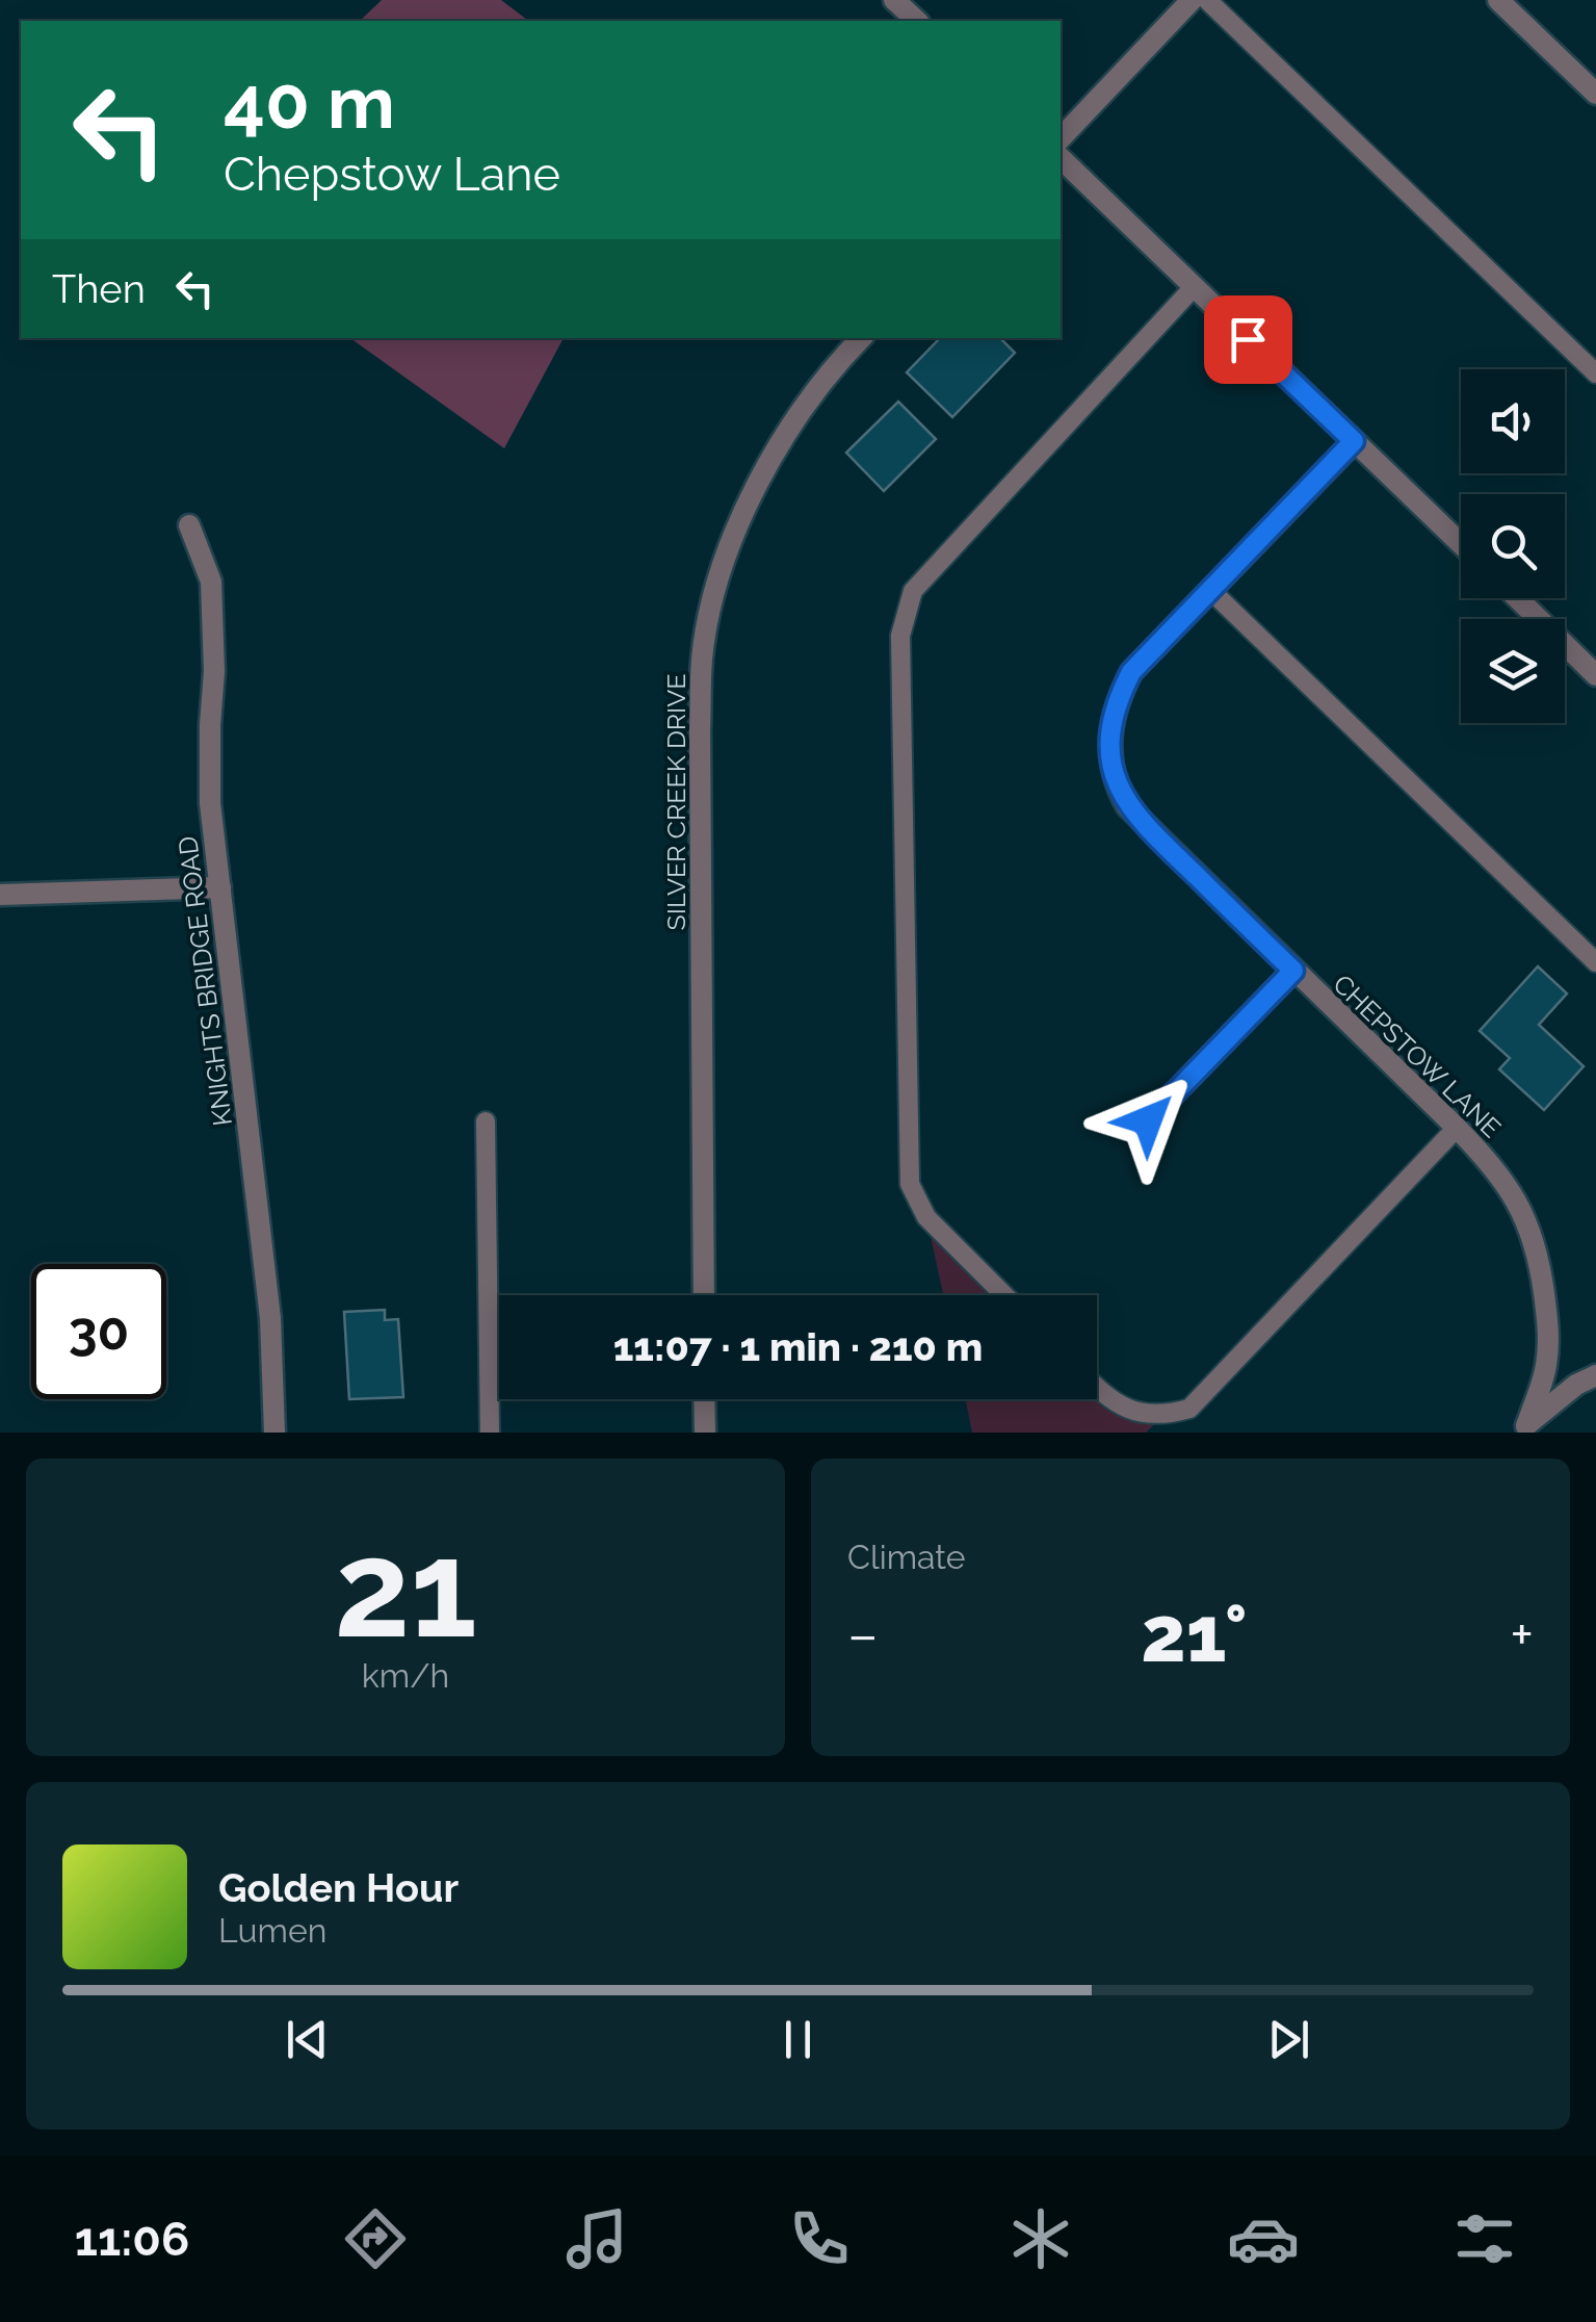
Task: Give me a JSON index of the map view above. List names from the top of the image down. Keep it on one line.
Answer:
{"streets":{"street":["SILVER CREEK DRIVE","KNIGHTS BRIDGE ROAD","CHEPSTOW LANE"]},"page":{"turn":["40 m","Chepstow Lane"],"then":"Then","limit":"30","trip":"11:07 · 1 min · 210 m","tile":[["21","km/h"],"Climate"],"heat":["−","21°","+"],"song":["Golden Hour","Lumen"],"tabs":"11:06"}}
